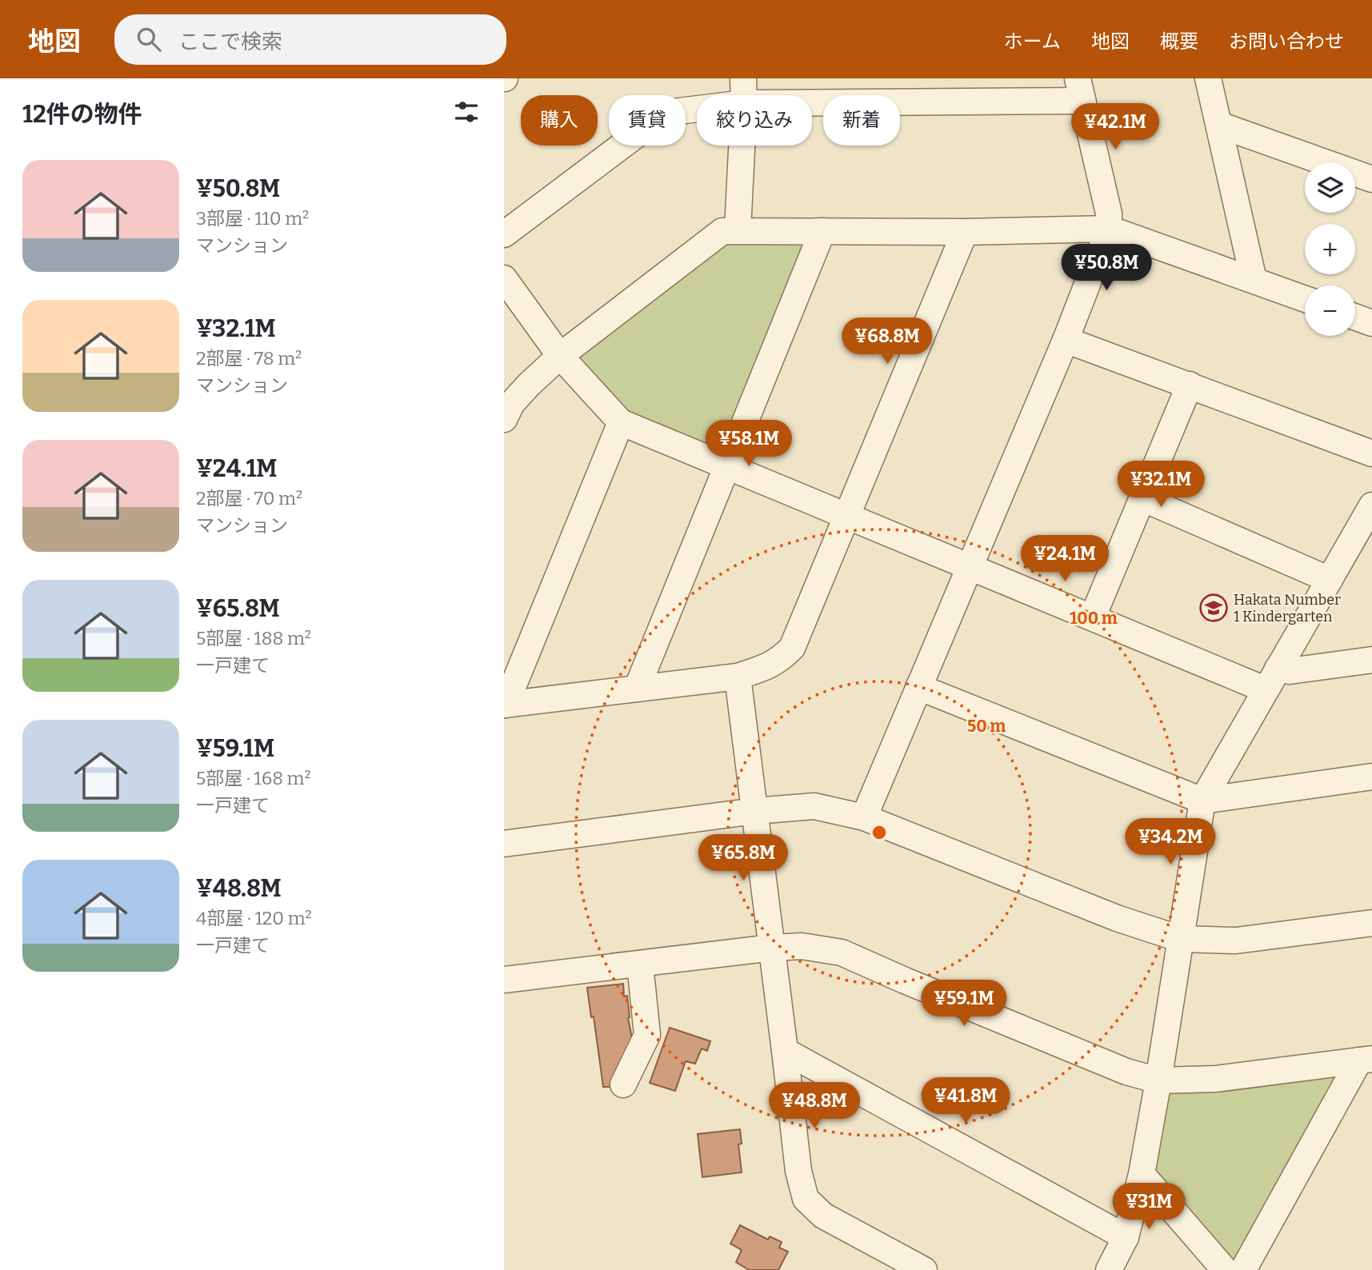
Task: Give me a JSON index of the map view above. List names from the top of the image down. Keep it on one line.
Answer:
{"places":{"school or university":["Hakata Number 1 Kindergarten"]},"page":{"header":"地図","search":"ここで検索","nav":["ホーム","地図","概要","お問い合わせ"],"heading":"12件の物件","chip":["購入","賃貸","絞り込み","新着"],"price":["¥42.1M","¥50.8M","¥68.8M","¥58.1M","¥32.1M","¥24.1M","¥34.2M","¥65.8M","¥59.1M","¥41.8M","¥48.8M","¥31M"],"list":[{"name":"¥50.8M","note":"3部屋 · 110 m² · マンション"},{"name":"¥32.1M","note":"2部屋 · 78 m² · マンション"},{"name":"¥24.1M","note":"2部屋 · 70 m² · マンション"},{"name":"¥65.8M","note":"5部屋 · 188 m² · 一戸建て"},{"name":"¥59.1M","note":"5部屋 · 168 m² · 一戸建て"},{"name":"¥48.8M","note":"4部屋 · 120 m² · 一戸建て"}],"map_buttons":["+","−"]},"rings":["100 m","50 m"]}
